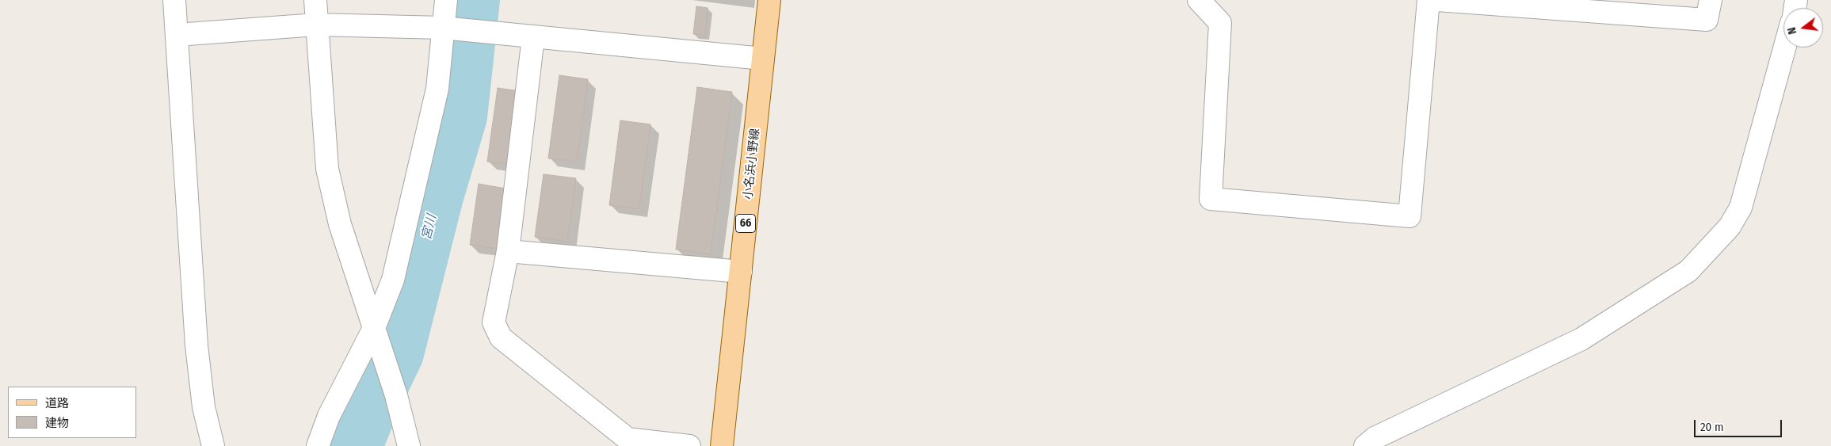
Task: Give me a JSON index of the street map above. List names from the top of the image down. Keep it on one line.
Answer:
{"streets":{"main road":["小名浜小野線","66"]},"water":["宮川"],"legend":["道路","建物"],"scale_bar":"20 m","north":"left"}
